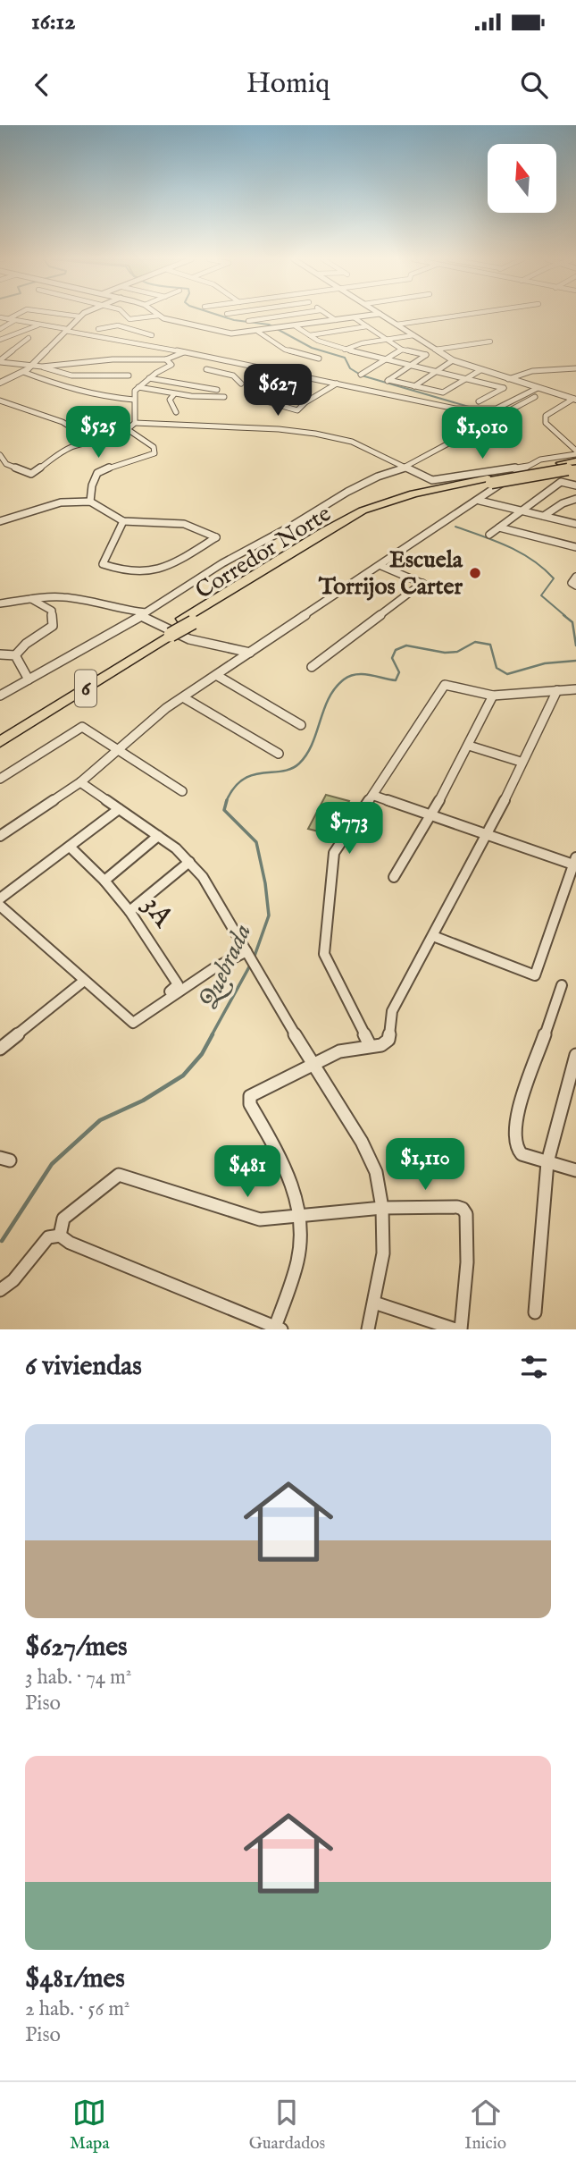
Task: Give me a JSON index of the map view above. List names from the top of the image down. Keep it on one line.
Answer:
{"streets":{"highway":["Corredor Norte","6"],"street":["3A"]},"water":["Quebrada"],"places":["Escuela Torrijos Carter"],"north":"top","page":{"status":"16:12","header":"Homiq","price":["$627","$525","$1,010","$773","$1,110","$481"],"heading":"6 viviendas","list":[{"name":"$627/mes","note":"3 hab. · 74 m² · Piso"},{"name":"$481/mes","note":"2 hab. · 56 m² · Piso"}],"tabs":["Mapa","Guardados","Inicio"]}}
